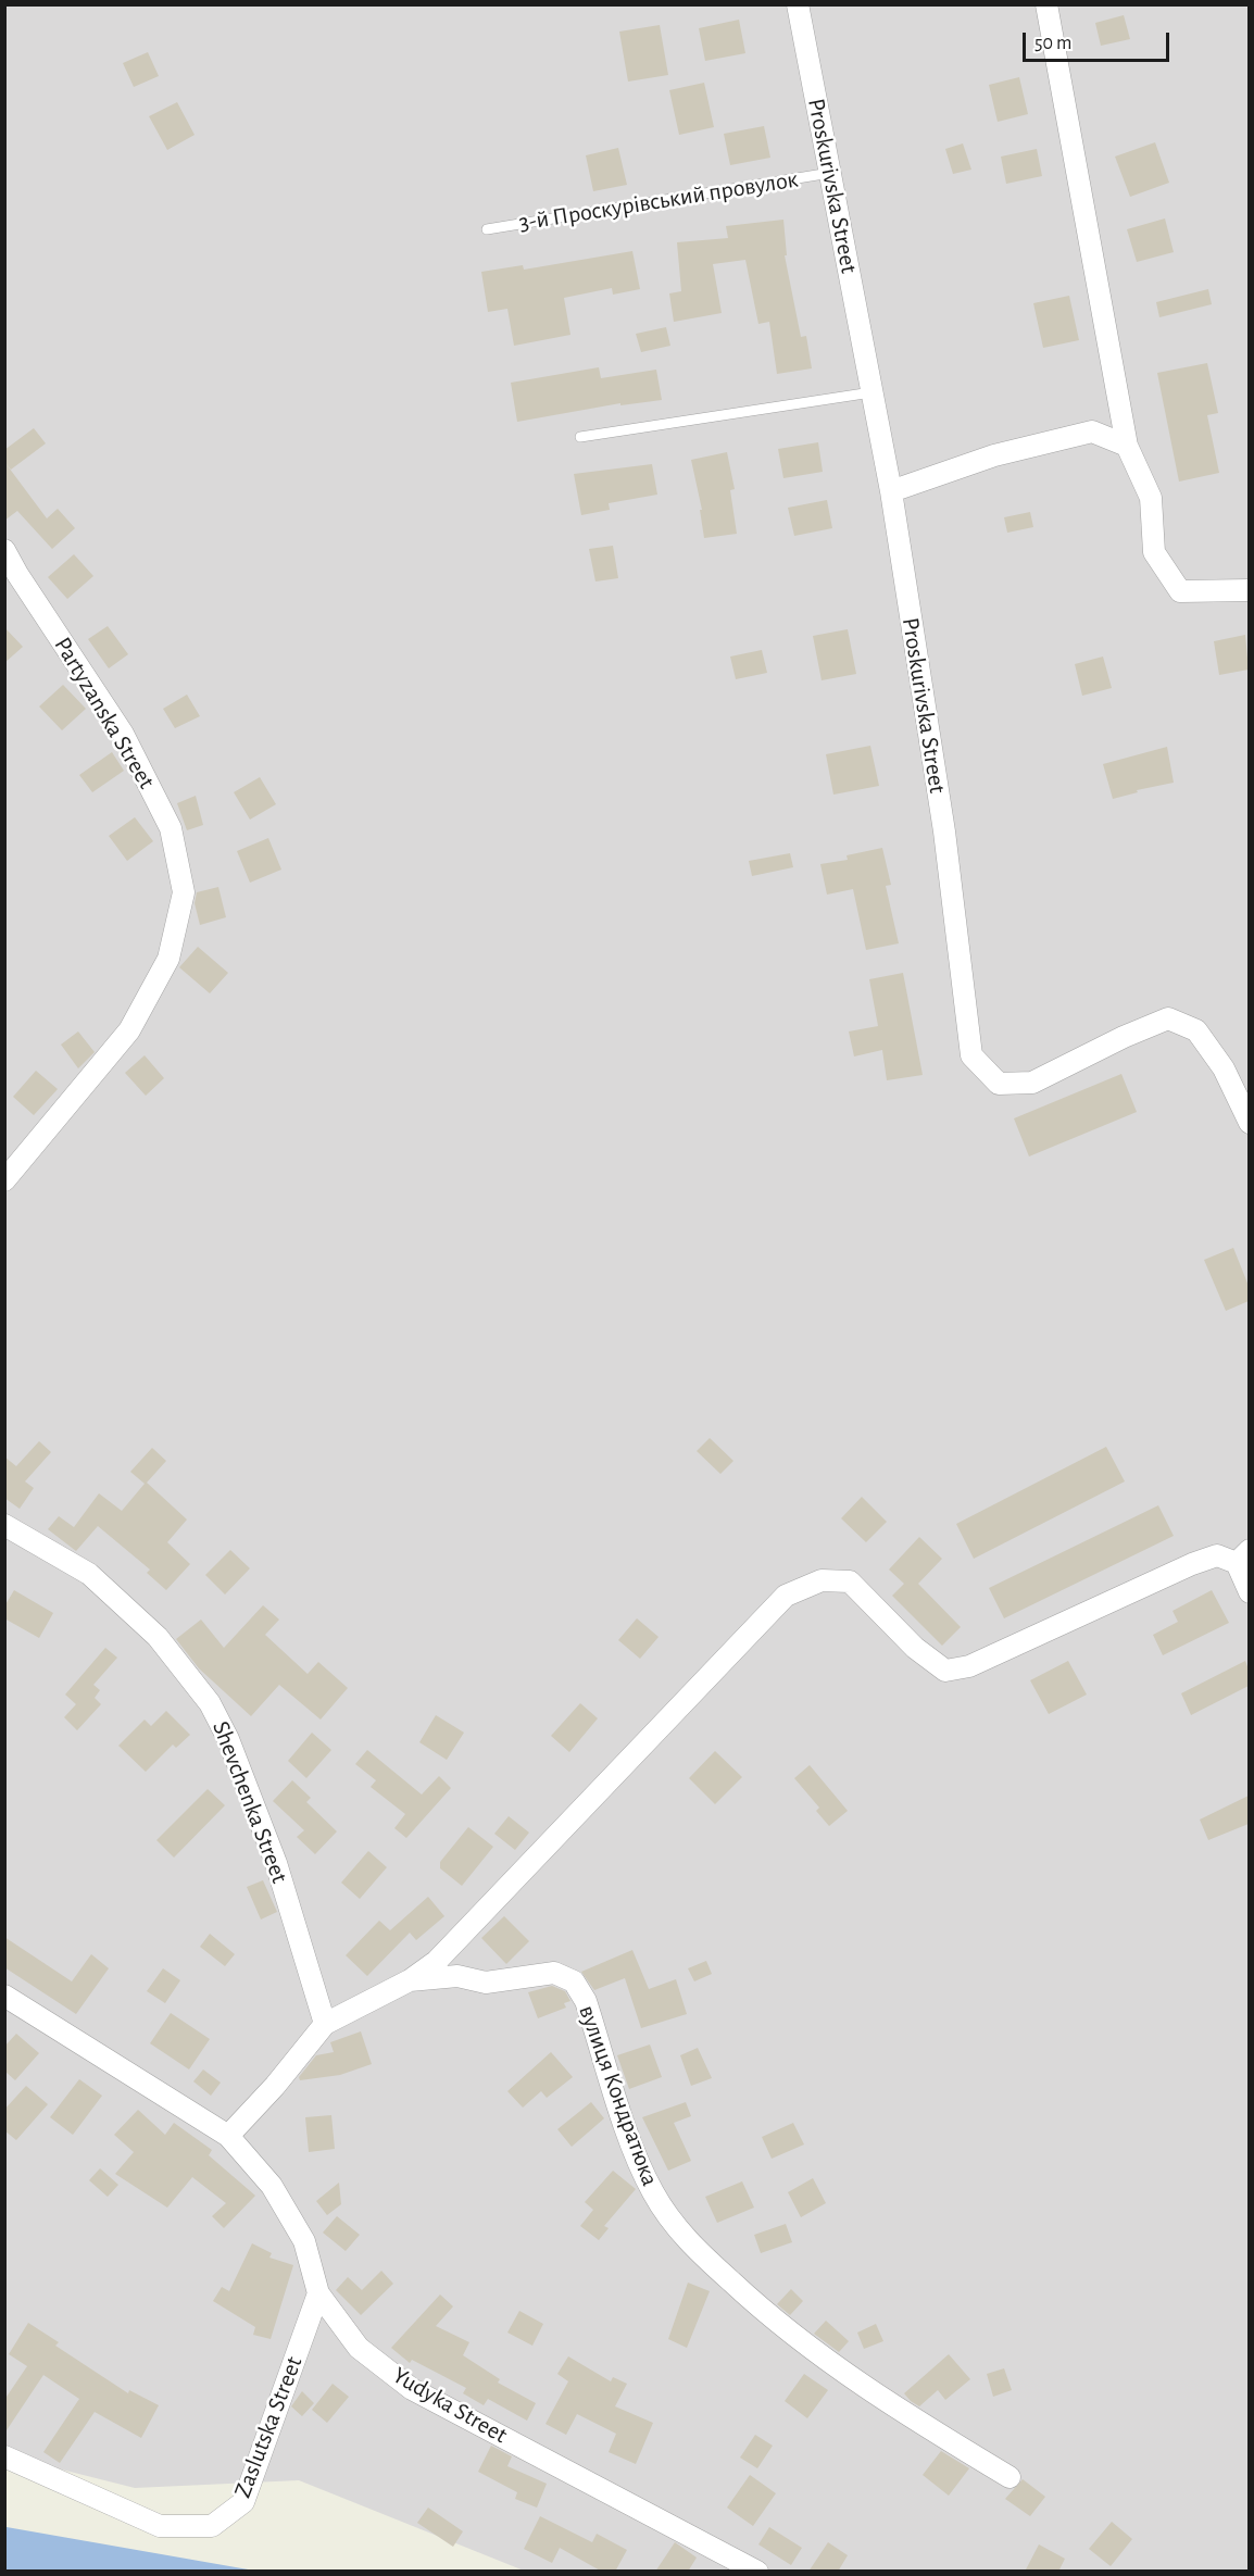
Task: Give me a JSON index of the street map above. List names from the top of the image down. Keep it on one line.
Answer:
{"streets":{"street":["Proskurivska Street","Partyzanska Street","Shevchenka Street","вулиця Кондратюка","Yudyka Street","Zaslutska Street"],"lane":["3-й Проскурівський провулок"]},"crossings":[["Proskurivska Street","3-й Проскурівський провулок"],["Yudyka Street","Zaslutska Street"]],"scale_bar":"50 m"}
